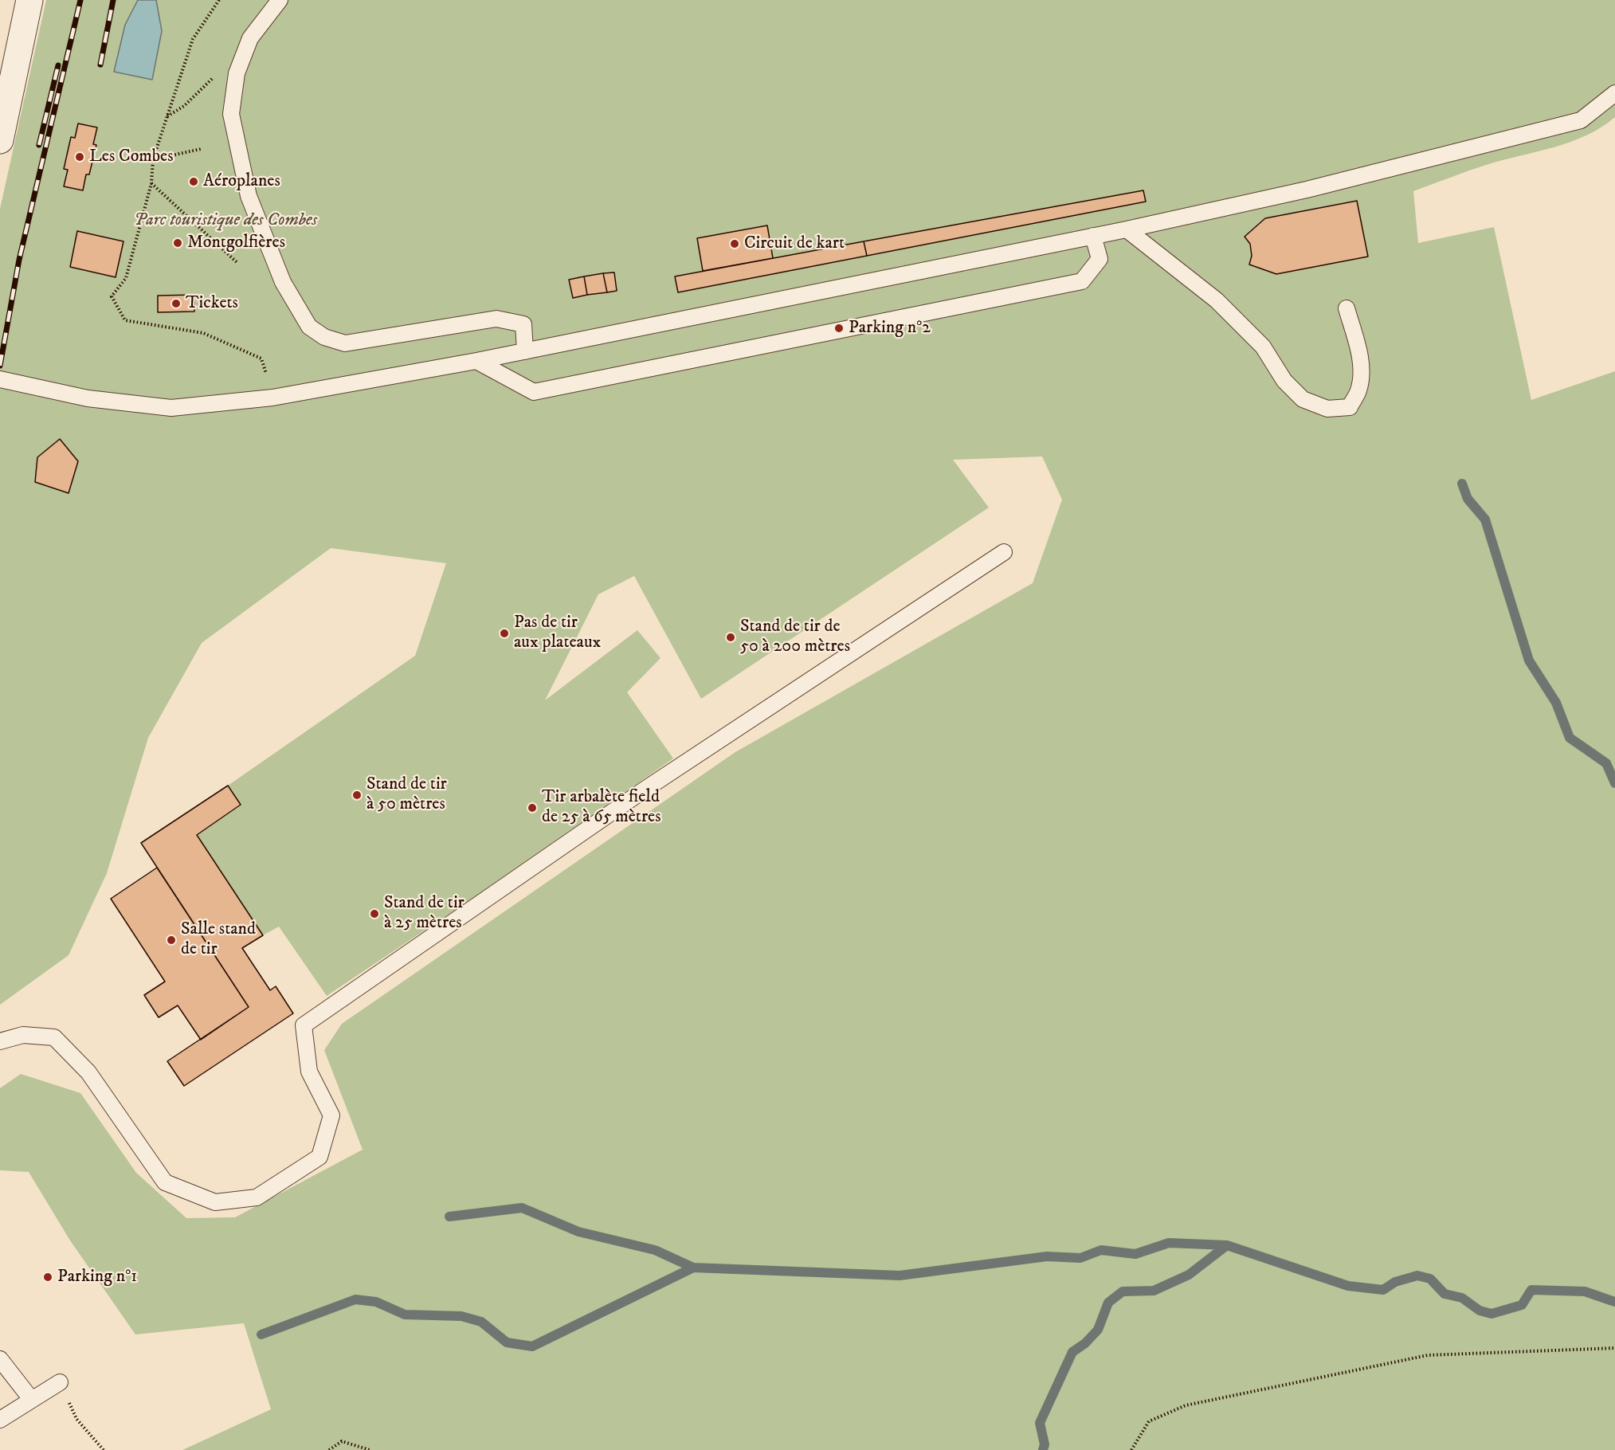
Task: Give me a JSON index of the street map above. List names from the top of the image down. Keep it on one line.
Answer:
{"parks":["Parc touristique des Combes"],"places":["Les Combes","Aéroplanes","Montgolfières","Circuit de kart","Tickets","Parking n°2","Pas de tir aux plateaux","Stand de tir de 50 à 200 mètres","Stand de tir à 50 mètres","Tir arbalète field de 25 à 65 mètres","Stand de tir à 25 mètres","Salle stand de tir","Parking n°1"]}
